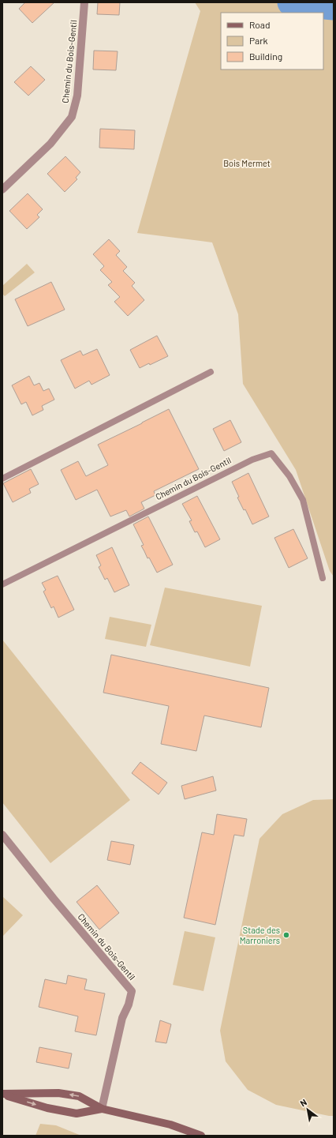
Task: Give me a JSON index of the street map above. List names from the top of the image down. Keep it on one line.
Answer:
{"streets":{"street":["Chemin du Bois-Gentil"]},"parks":["Bois Mermet"],"places":["Stade des Marroniers"],"legend":["Road","Park","Building"],"north":"top left"}
